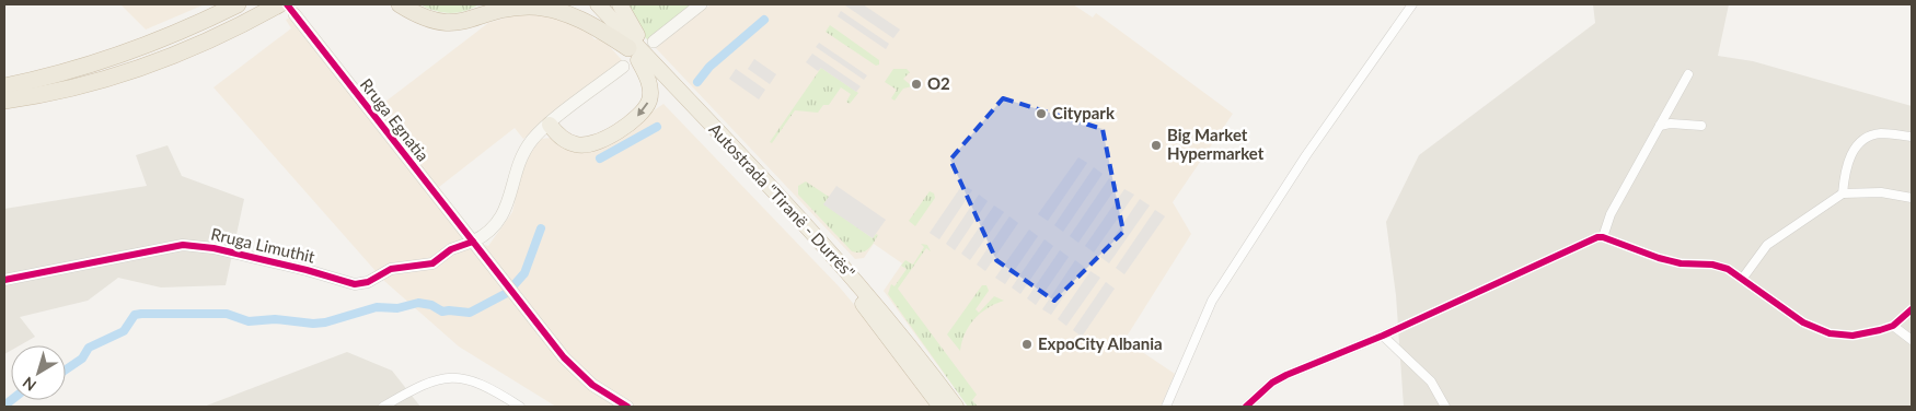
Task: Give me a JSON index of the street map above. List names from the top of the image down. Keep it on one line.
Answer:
{"streets":{"highway":["Autostrada \"Tiranë - Durrës\""],"main road":["Rruga Egnatia"],"street":["Rruga Limuthit"]},"crossings":[["Rruga Egnatia","Rruga Limuthit"]],"places":["O2","Citypark","Big Market Hypermarket","ExpoCity Albania"],"north":"bottom left"}
